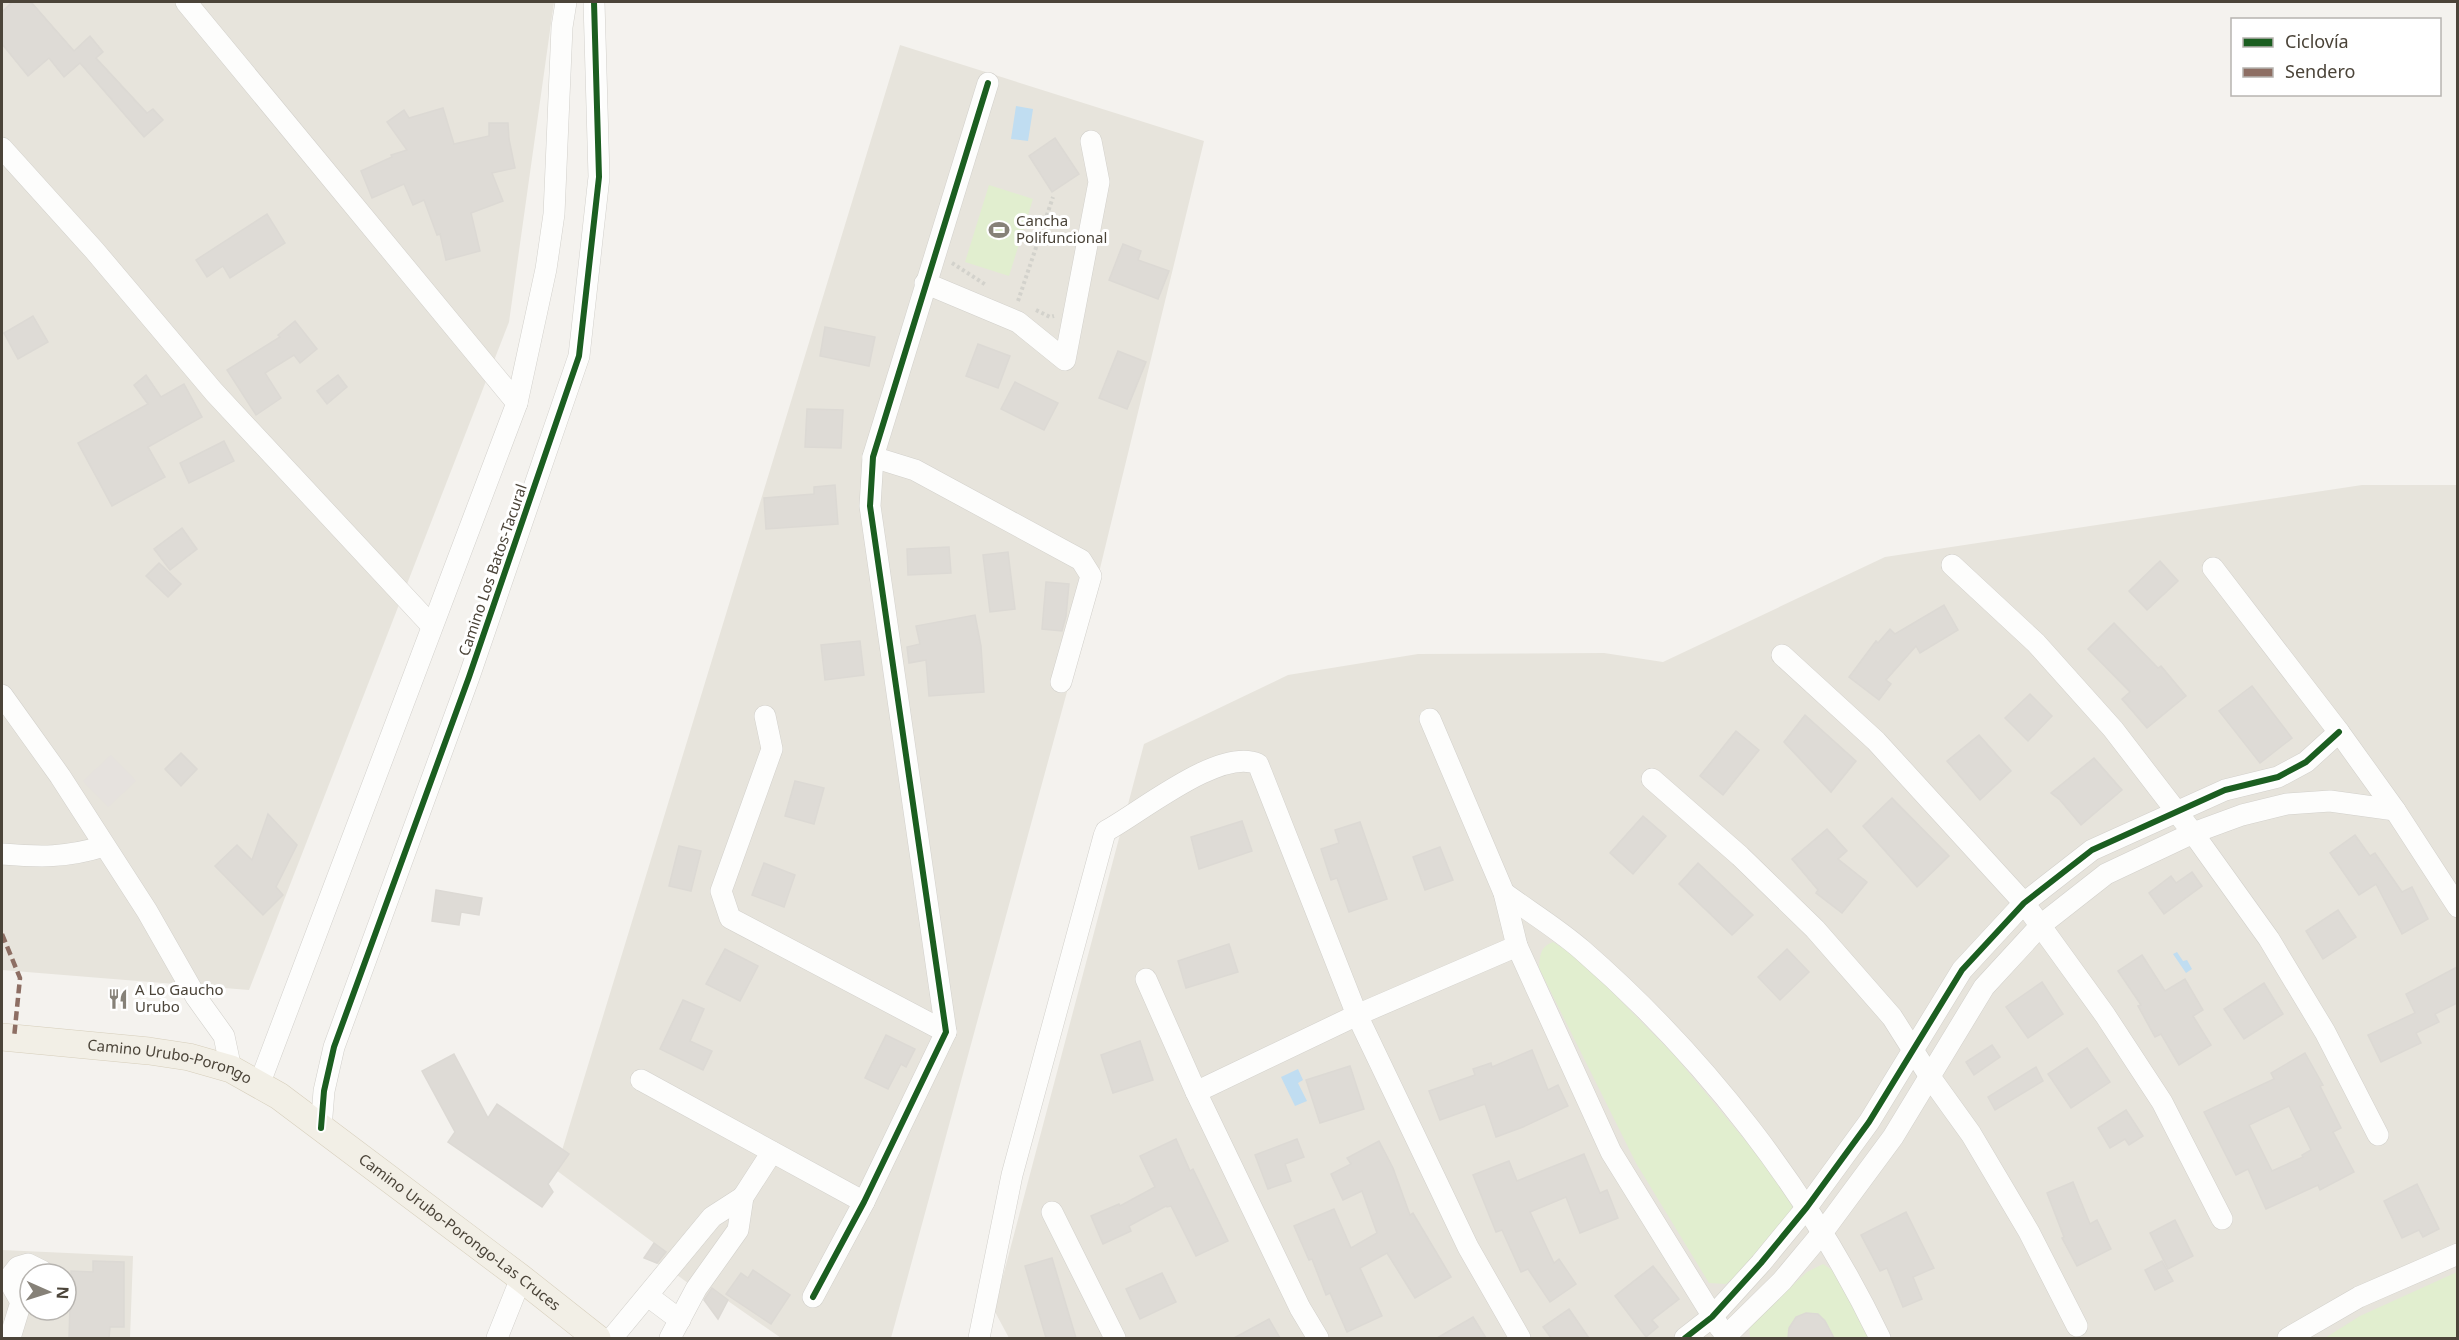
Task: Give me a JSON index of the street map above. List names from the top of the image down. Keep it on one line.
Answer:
{"streets":{"main road":["Camino Urubo-Porongo","Camino Urubo-Porongo-Las Cruces"],"street":["Camino Los Batos-Tacural"]},"crossings":[["Camino Los Batos-Tacural","Camino Urubo-Porongo"],["Camino Los Batos-Tacural","Camino Urubo-Porongo-Las Cruces"],["Camino Urubo-Porongo","Camino Urubo-Porongo-Las Cruces"]],"places":{"sports":["Cancha Polifuncional"],"restaurant":["A Lo Gaucho Urubo"]},"legend":["Ciclovía","Sendero"],"north":"right"}
